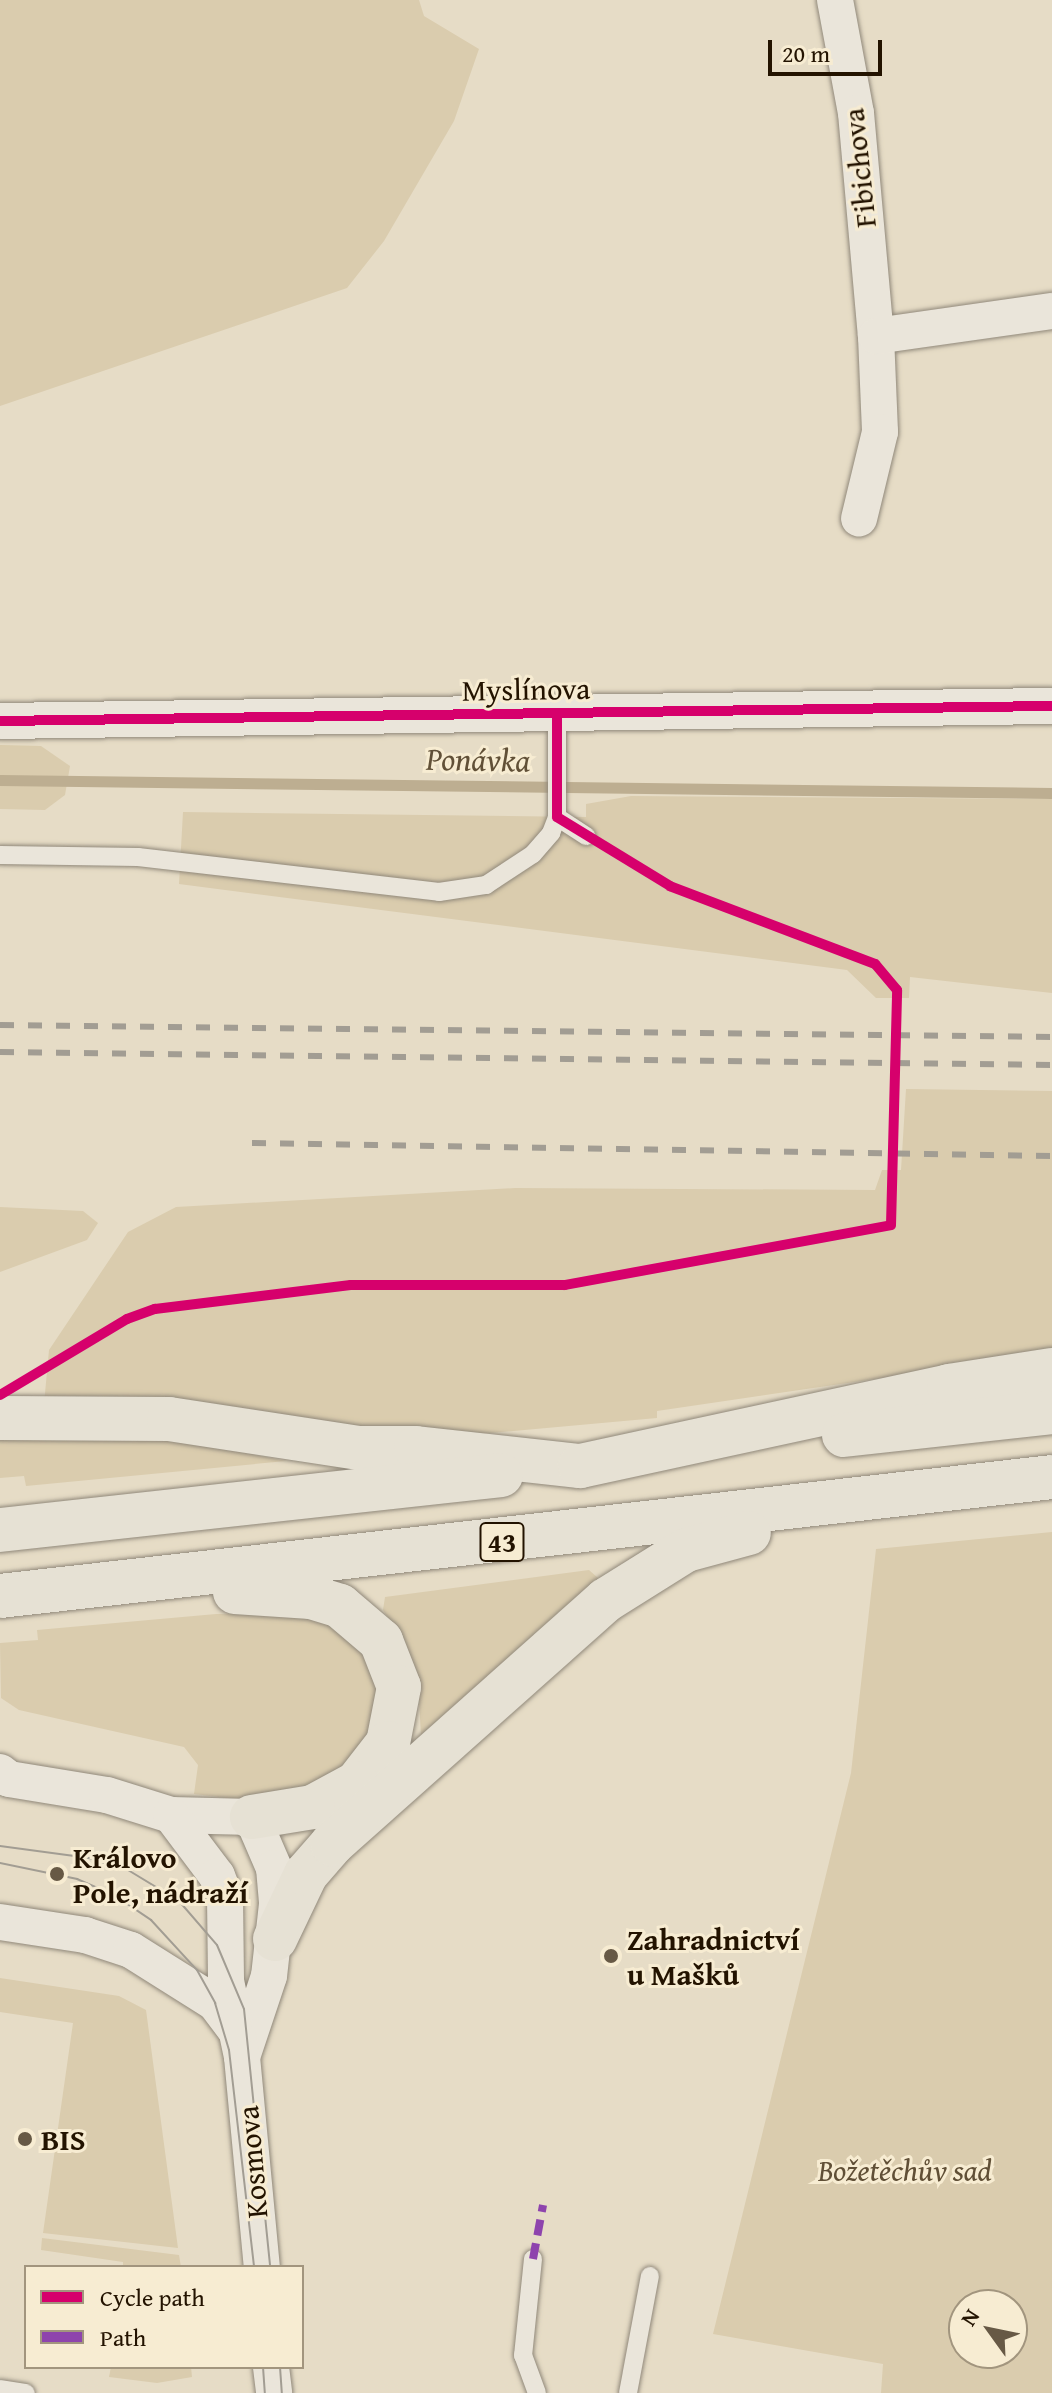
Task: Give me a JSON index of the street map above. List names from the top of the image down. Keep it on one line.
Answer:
{"streets":{"highway":["43"],"street":["Fibichova","Myslínova","Kosmova"]},"water":["Ponávka"],"parks":["Božetěchův sad"],"places":["Královo Pole, nádraží","Zahradnictví u Mašků","BIS"],"legend":["Cycle path","Path"],"scale_bar":"20 m","north":"top left"}
